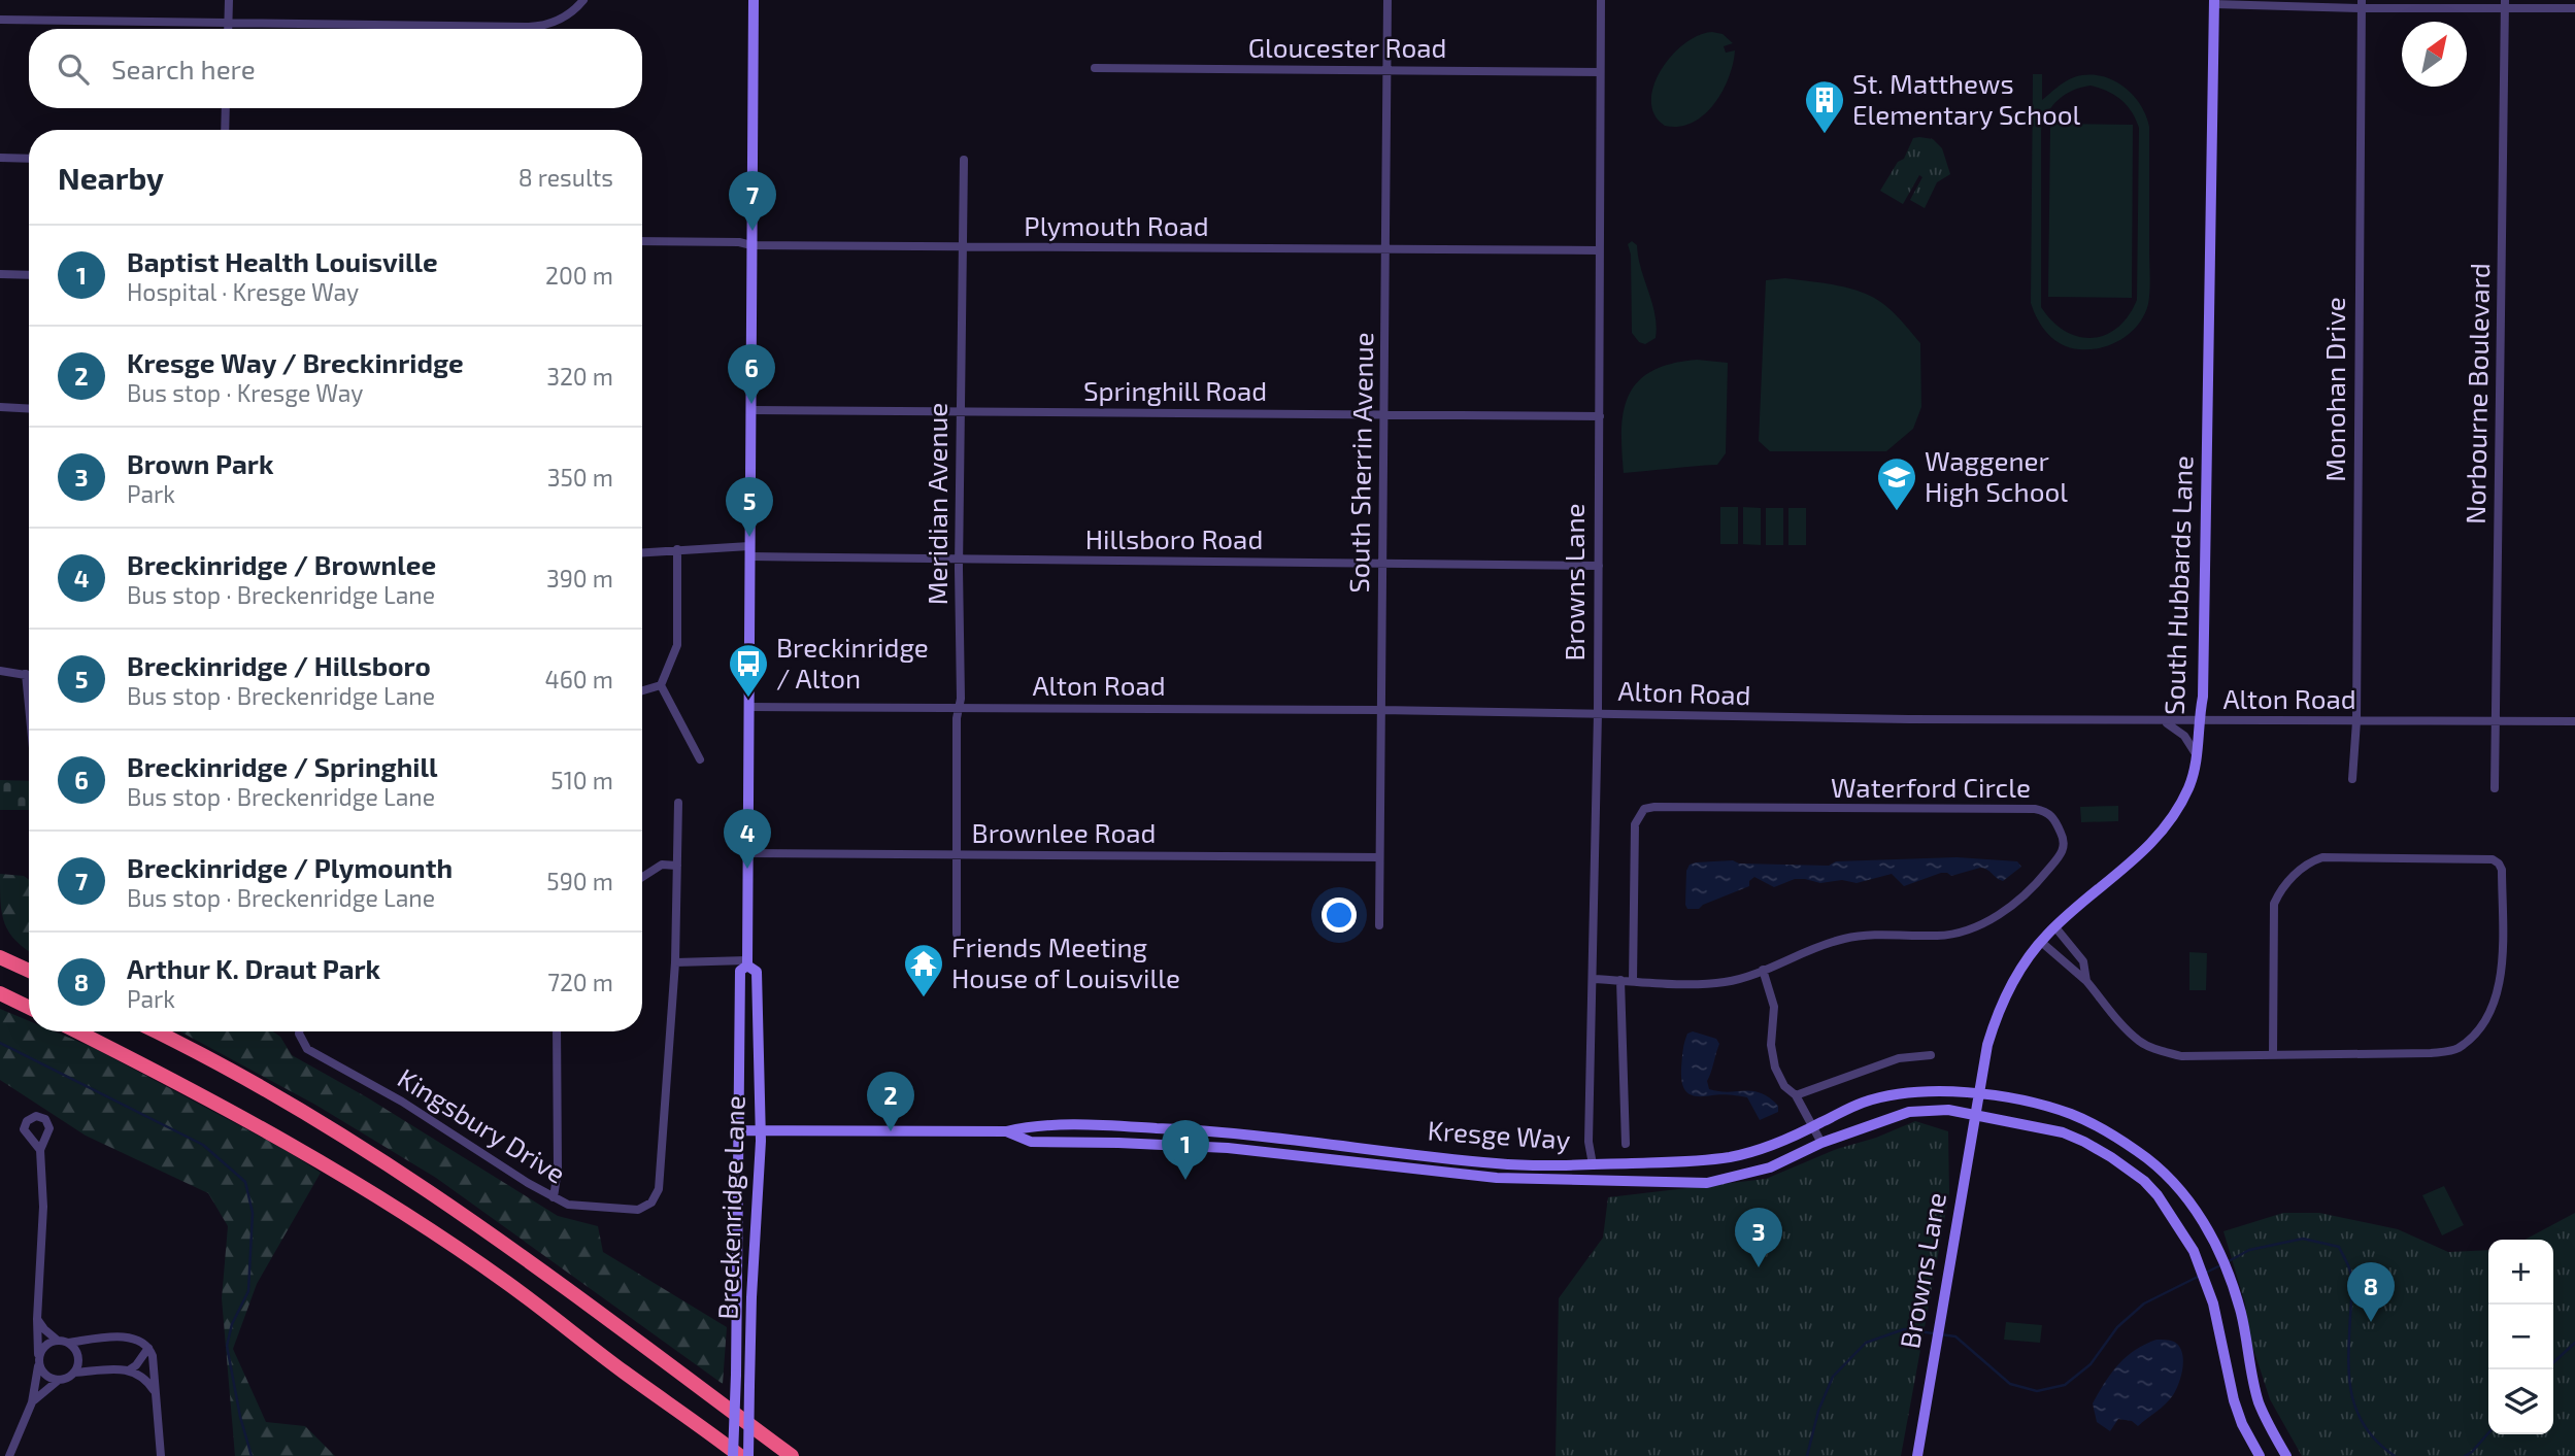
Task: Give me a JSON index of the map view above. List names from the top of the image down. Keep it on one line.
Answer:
{"streets":{"street":["Gloucester Road","Plymouth Road","Monohan Drive","Springhill Road","Norbourne Boulevard","South Sherrin Avenue","Meridian Avenue","Hillsboro Road","Browns Lane","South Hubbards Lane","Alton Road","Waterford Circle","Brownlee Road","Kingsbury Drive","Kresge Way","Breckenridge Lane"]},"crossings":[["Gloucester Road","South Sherrin Avenue"],["Gloucester Road","Browns Lane"],["Plymouth Road","South Sherrin Avenue"],["Plymouth Road","Meridian Avenue"],["Plymouth Road","Browns Lane"],["Plymouth Road","Breckenridge Lane"],["Monohan Drive","Alton Road"],["Springhill Road","South Sherrin Avenue"],["Springhill Road","Meridian Avenue"],["Springhill Road","Browns Lane"],["Springhill Road","Breckenridge Lane"],["Norbourne Boulevard","Alton Road"],["South Sherrin Avenue","Hillsboro Road"],["South Sherrin Avenue","Alton Road"],["South Sherrin Avenue","Brownlee Road"],["Meridian Avenue","Hillsboro Road"],["Meridian Avenue","Alton Road"],["Meridian Avenue","Brownlee Road"],["Hillsboro Road","Browns Lane"],["Hillsboro Road","Breckenridge Lane"],["Browns Lane","South Hubbards Lane"],["Browns Lane","Alton Road"],["Browns Lane","Waterford Circle"],["Browns Lane","Kresge Way"],["South Hubbards Lane","Alton Road"],["South Hubbards Lane","Kresge Way"],["Alton Road","Breckenridge Lane"],["Brownlee Road","Breckenridge Lane"],["Kresge Way","Breckenridge Lane"]],"places":{"building":["St. Matthews Elementary School"],"school or university":["Waggener High School"],"bus stop":["Breckinridge / Alton"],"temple":["Friends Meeting House of Louisville"]},"north":"top right","page":{"search":"Search here","heading":["Nearby","8 results"],"pins":["7","6","5","4","2","1","3","8"],"list":[{"mark":"1","name":"Baptist Health Louisville","note":"Hospital · Kresge Way","value":"200 m"},{"mark":"2","name":"Kresge Way / Breckinridge","note":"Bus stop · Kresge Way","value":"320 m"},{"mark":"3","name":"Brown Park","note":"Park","value":"350 m"},{"mark":"4","name":"Breckinridge / Brownlee","note":"Bus stop · Breckenridge Lane","value":"390 m"},{"mark":"5","name":"Breckinridge / Hillsboro","note":"Bus stop · Breckenridge Lane","value":"460 m"},{"mark":"6","name":"Breckinridge / Springhill","note":"Bus stop · Breckenridge Lane","value":"510 m"},{"mark":"7","name":"Breckinridge / Plymounth","note":"Bus stop · Breckenridge Lane","value":"590 m"},{"mark":"8","name":"Arthur K. Draut Park","note":"Park","value":"720 m"}],"map_buttons":["+","−"]}}
